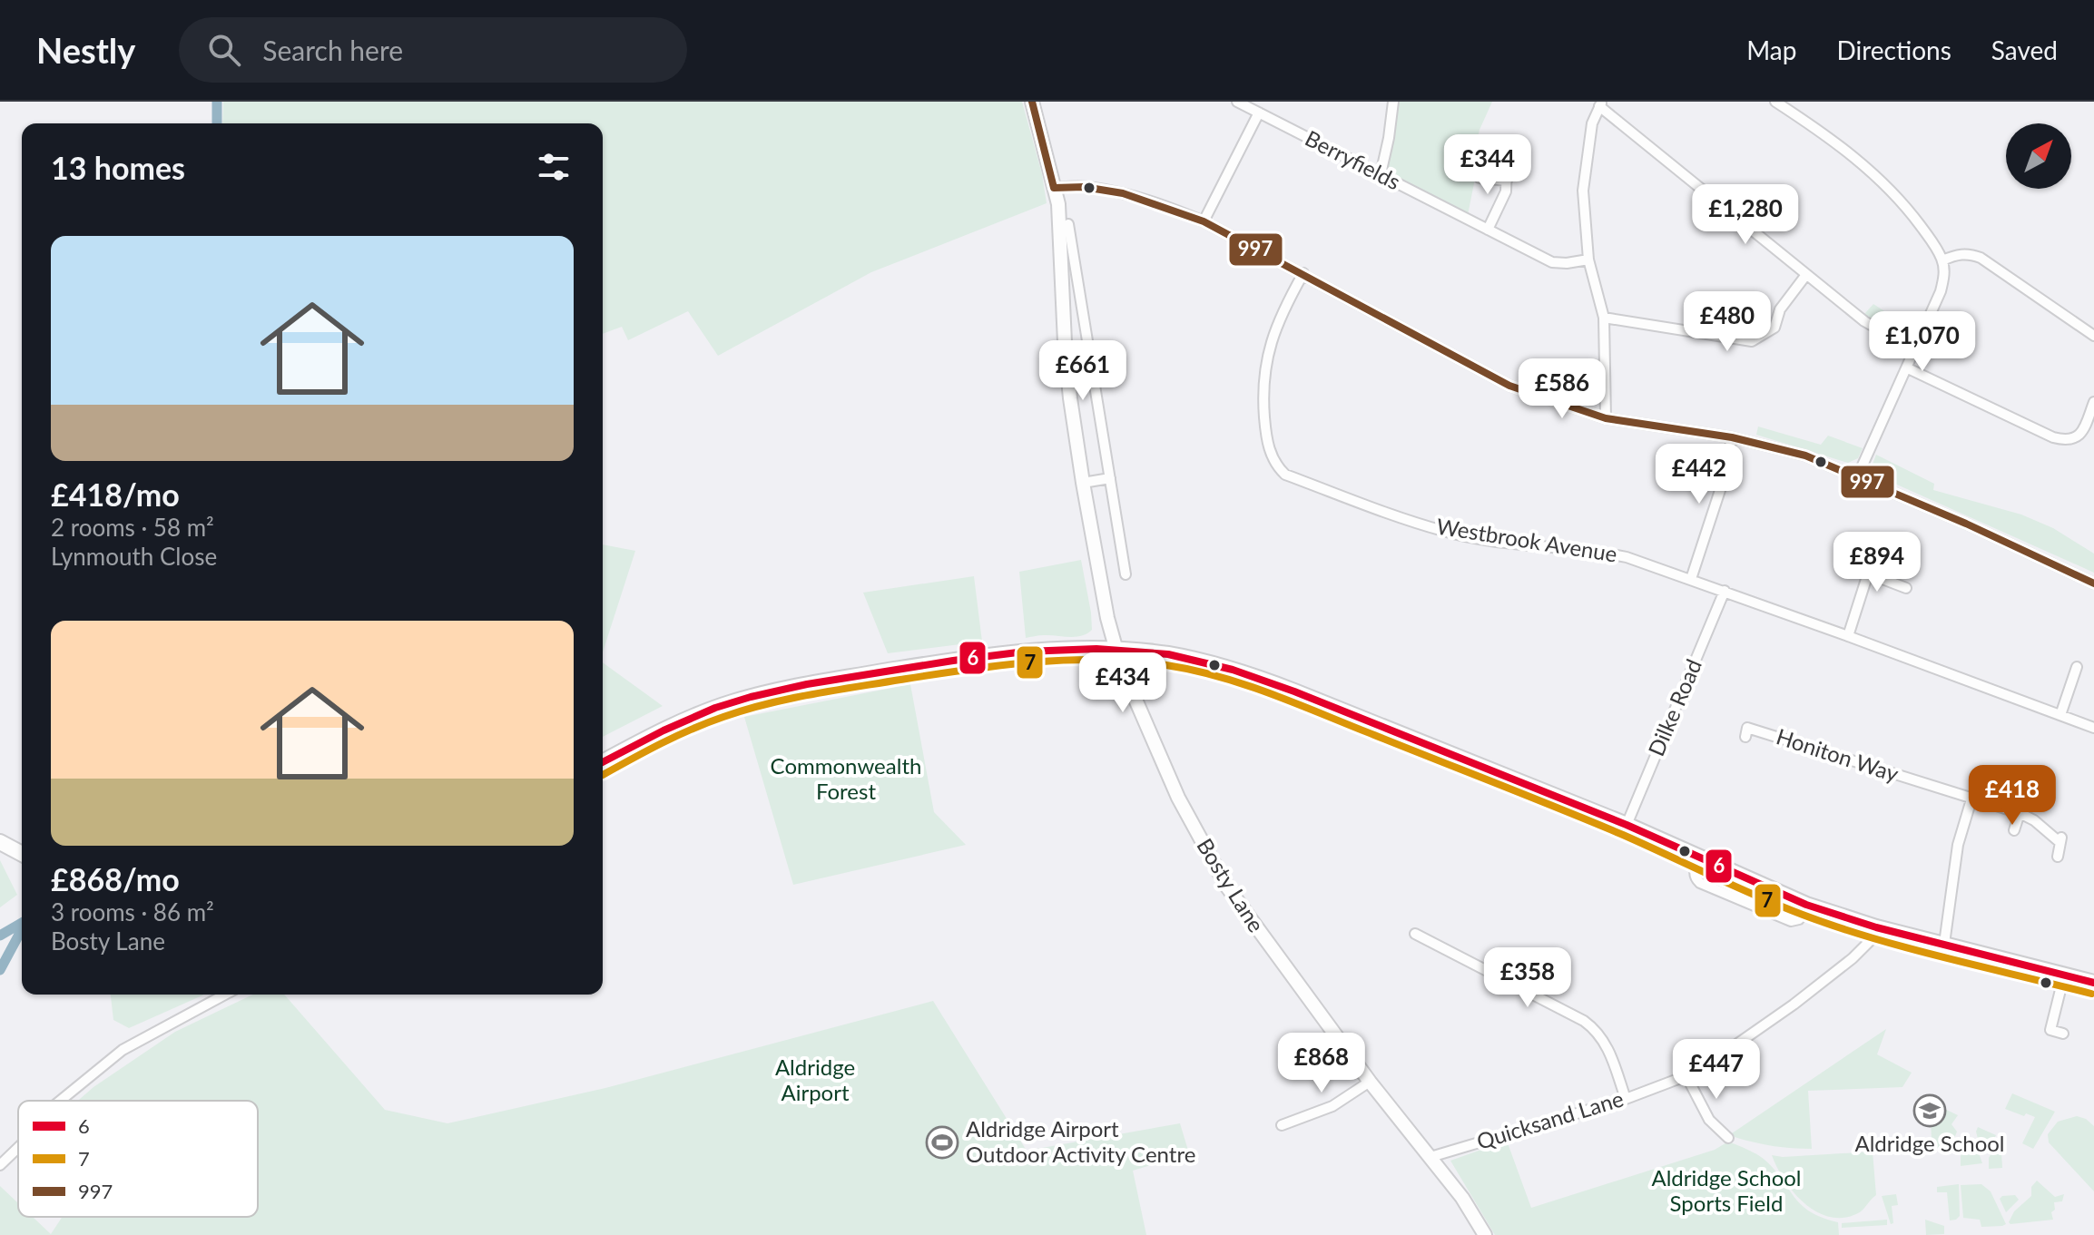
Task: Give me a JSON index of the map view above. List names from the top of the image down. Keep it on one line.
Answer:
{"streets":{"main road":["Bosty Lane"],"street":["Berryfields","Westbrook Avenue","Dilke Road","Honiton Way","Quicksand Lane"]},"crossings":[["Westbrook Avenue","Dilke Road"],["Bosty Lane","Quicksand Lane"]],"parks":["Commonwealth Forest","Aldridge Airport","Aldridge School Sports Field"],"places":{"school or university":["Aldridge School"],"sports":["Aldridge Airport Outdoor Activity Centre"]},"lines":["transit line 997","transit line 6","transit line 7"],"legend":["6","7","997"],"north":"top right","page":{"header":"Nestly","search":"Search here","nav":["Map","Directions","Saved"],"heading":"13 homes","price":["£344","£1,280","£480","£1,070","£661","£586","£442","£894","£434","£418","£358","£868","£447"],"list":[{"name":"£418/mo","note":"2 rooms · 58 m² · Lynmouth Close"},{"name":"£868/mo","note":"3 rooms · 86 m² · Bosty Lane"}]}}
